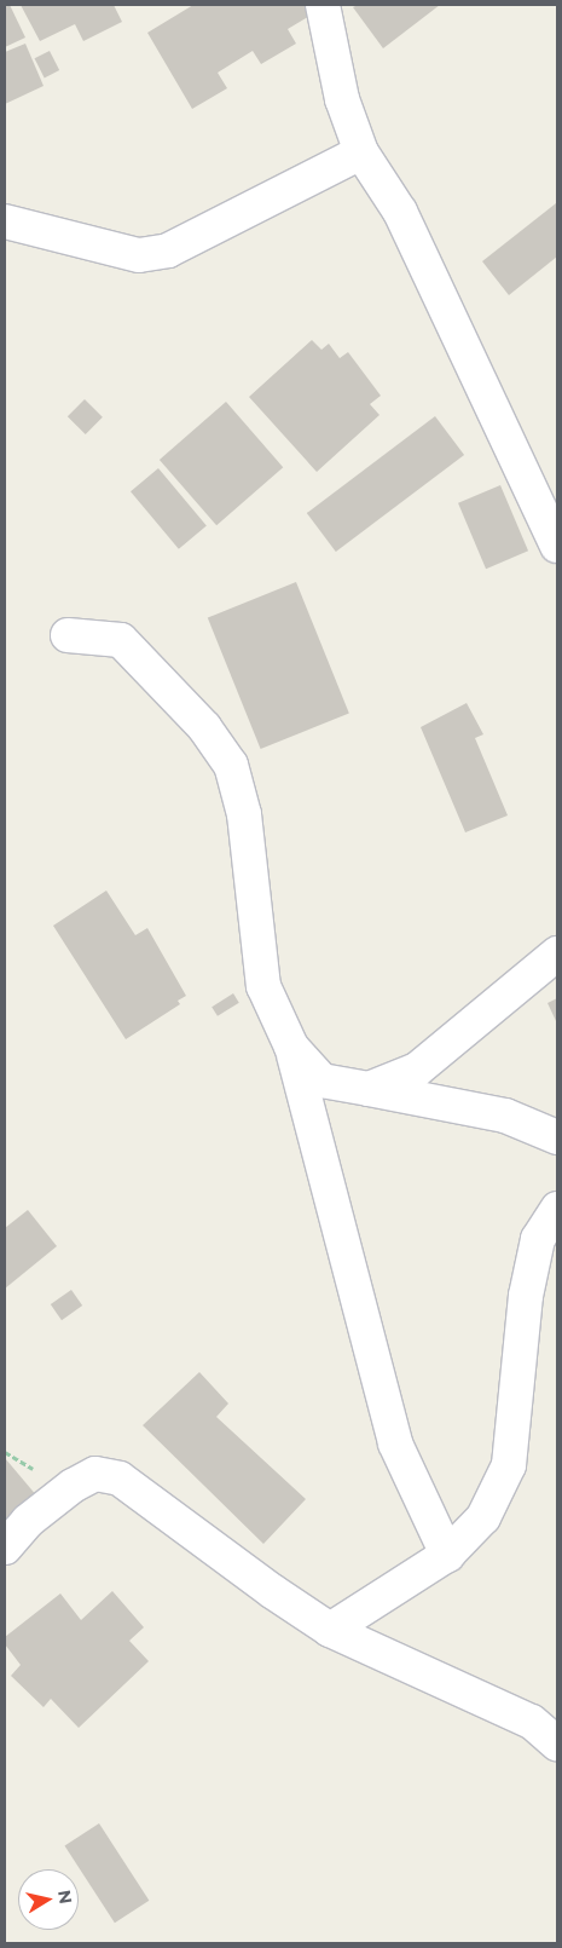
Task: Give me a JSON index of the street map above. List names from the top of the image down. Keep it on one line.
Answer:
{"north":"right"}
